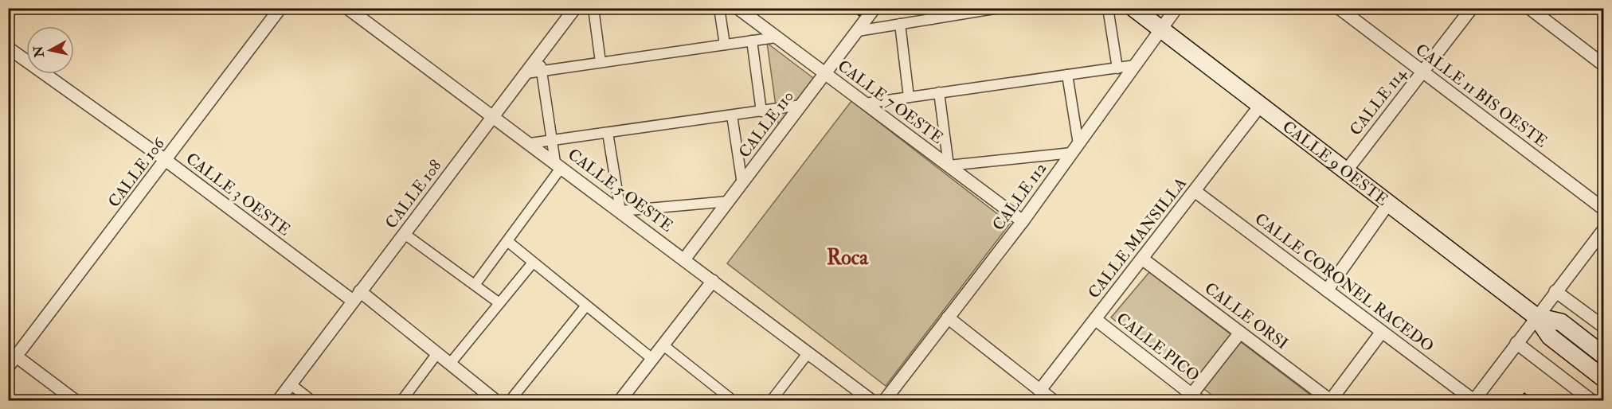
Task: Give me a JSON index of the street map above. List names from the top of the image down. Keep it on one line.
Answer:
{"streets":{"main road":["CALLE 9 OESTE"],"street":["CALLE 11 BIS OESTE","CALLE 7 OESTE","CALLE 114","CALLE 110","CALLE 106","CALLE 5 OESTE","CALLE 3 OESTE","CALLE 108","CALLE 112","CALLE MANSILLA","CALLE CORONEL RACEDO","CALLE ORSI","CALLE PICO"]},"crossings":[["CALLE 11 BIS OESTE","CALLE 114"],["CALLE 7 OESTE","CALLE 110"],["CALLE 7 OESTE","CALLE 112"],["CALLE 114","CALLE 9 OESTE"],["CALLE 110","CALLE 5 OESTE"],["CALLE 9 OESTE","CALLE 112"],["CALLE 9 OESTE","CALLE MANSILLA"],["CALLE 106","CALLE 3 OESTE"],["CALLE 5 OESTE","CALLE 108"],["CALLE 3 OESTE","CALLE 108"],["CALLE MANSILLA","CALLE CORONEL RACEDO"],["CALLE MANSILLA","CALLE ORSI"],["CALLE MANSILLA","CALLE PICO"]],"districts":["Roca"],"north":"left"}
